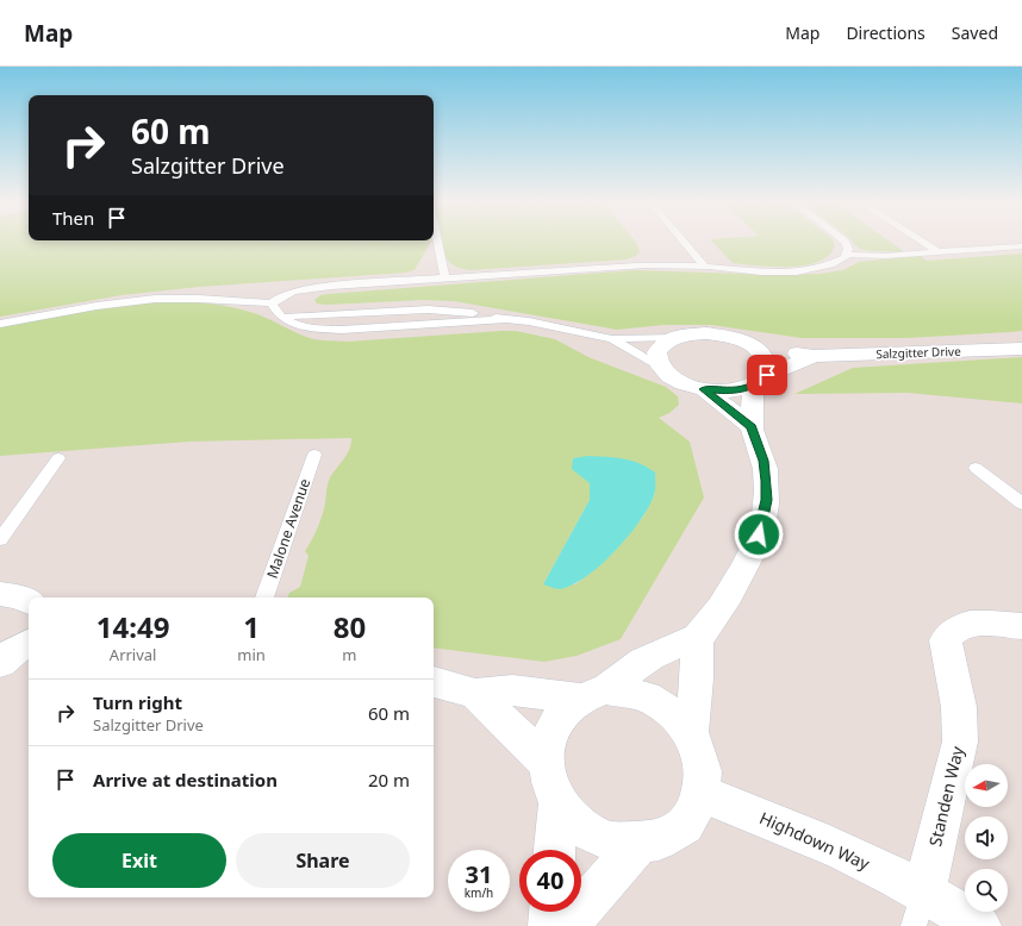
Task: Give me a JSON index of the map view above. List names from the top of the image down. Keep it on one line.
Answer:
{"streets":{"street":["Salzgitter Drive","Standen Way","Highdown Way"],"lane":["Malone Avenue"]},"crossings":[["Standen Way","Highdown Way"]],"north":"left","page":{"header":"Map","nav":["Map","Directions","Saved"],"turn":["60 m","Salzgitter Drive"],"then":"Then","eta":["14:49","Arrival","1","min","80","m"],"list":[{"name":"Turn right","note":"Salzgitter Drive","value":"60 m"},{"name":"Arrive at destination","value":"20 m"}],"buttons":["Exit","Share"],"speed":"31 km/h","limit":"40"}}
